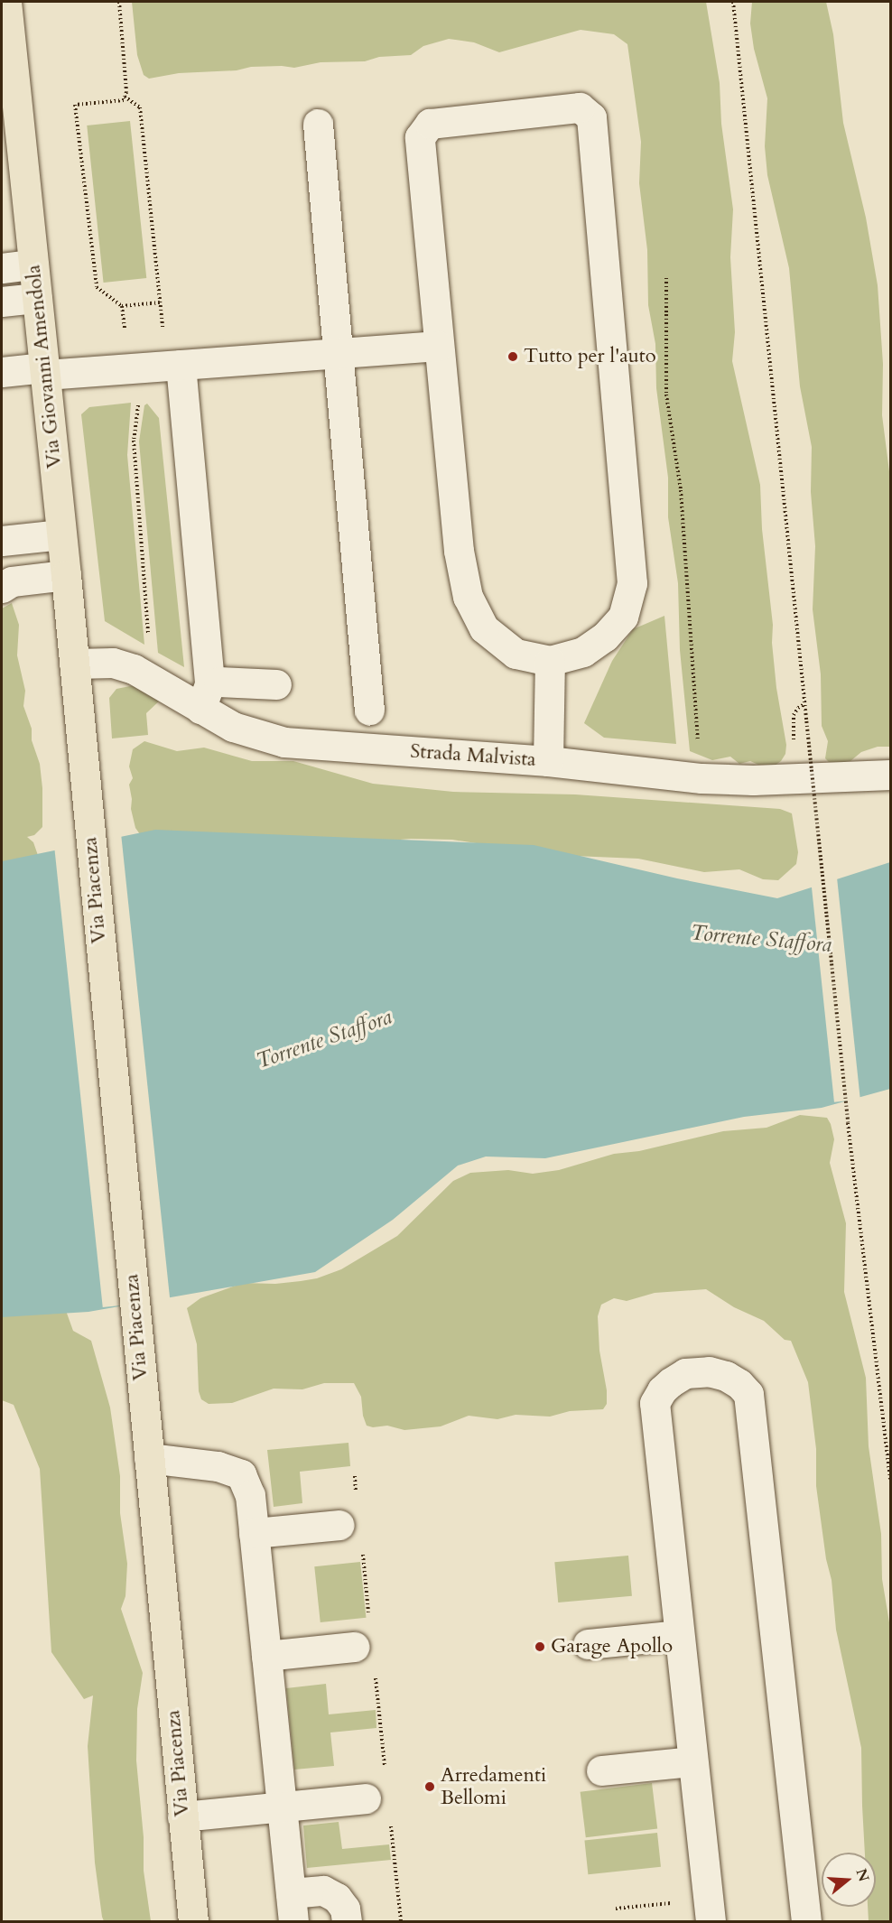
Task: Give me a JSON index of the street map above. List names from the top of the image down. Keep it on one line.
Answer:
{"streets":{"main road":["Via Giovanni Amendola","Via Piacenza"],"street":["Strada Malvista"]},"crossings":[["Via Giovanni Amendola","Strada Malvista"],["Via Giovanni Amendola","Via Piacenza"]],"water":["Torrente Staffora"],"places":["Tutto per l'auto","Garage Apollo","Arredamenti Bellomi"],"north":"right"}
